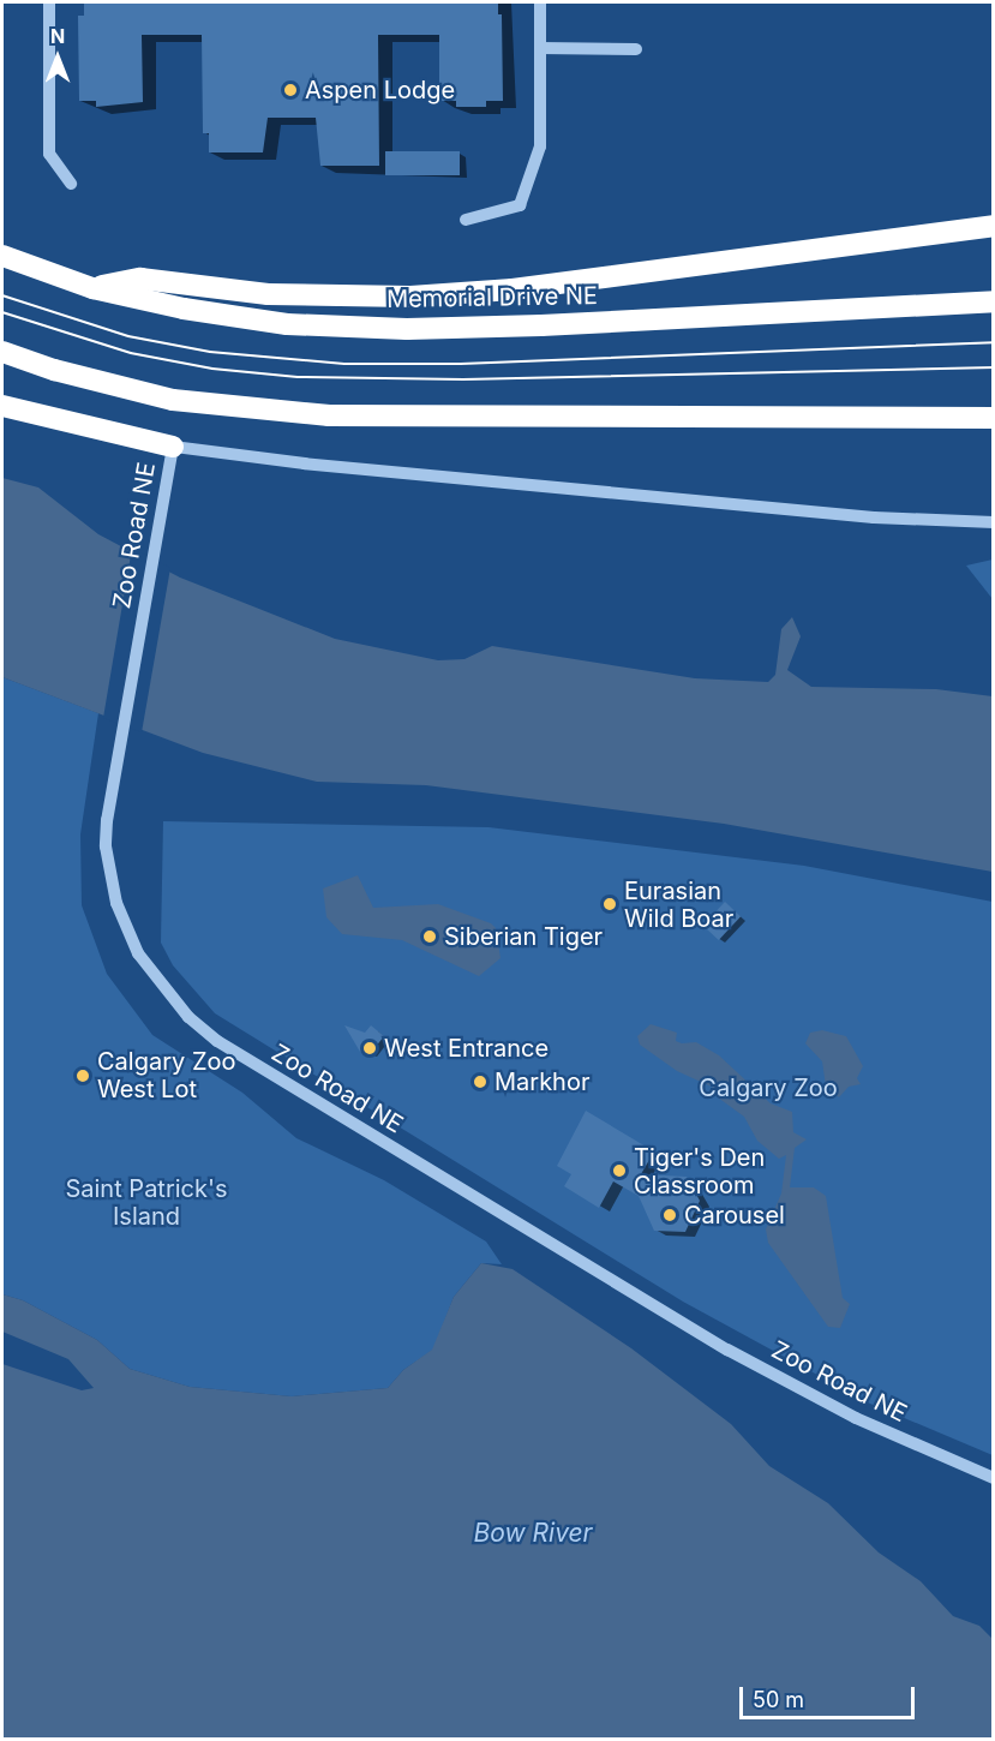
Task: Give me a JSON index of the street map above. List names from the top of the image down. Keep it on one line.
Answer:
{"streets":{"highway":["Memorial Drive NE"],"street":["Zoo Road NE"]},"water":["Bow River"],"parks":["Calgary Zoo","Saint Patrick's Island"],"places":["Aspen Lodge","Eurasian Wild Boar","Siberian Tiger","West Entrance","Calgary Zoo West Lot","Markhor","Tiger's Den Classroom","Carousel"],"scale_bar":"50 m","north":"top"}
